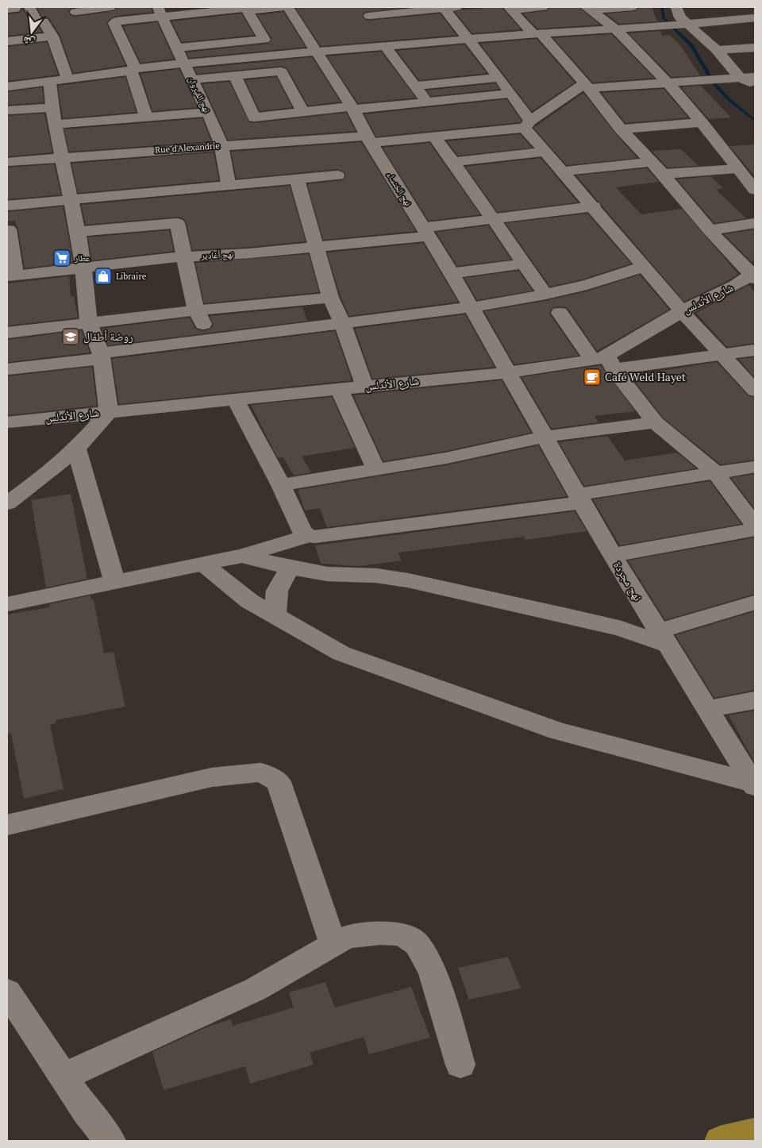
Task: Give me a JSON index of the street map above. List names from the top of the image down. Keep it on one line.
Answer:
{"streets":{"street":["نهج القيروان","Rue d'Alexandrie","نهج الخنساء","نهج أغادير","شارع الأندلس","نهج مجردة"]},"crossings":[["نهج القيروان","Rue d'Alexandrie"],["Rue d'Alexandrie","نهج الخنساء"],["نهج الخنساء","نهج أغادير"],["نهج الخنساء","شارع الأندلس"],["نهج الخنساء","نهج مجردة"],["شارع الأندلس","نهج مجردة"]],"places":{"supermarket":["عطار"],"shop":["Libraire"],"school or university":["روضة أطفال"],"cafe":["Café Weld Hayet"]},"north":"bottom"}
